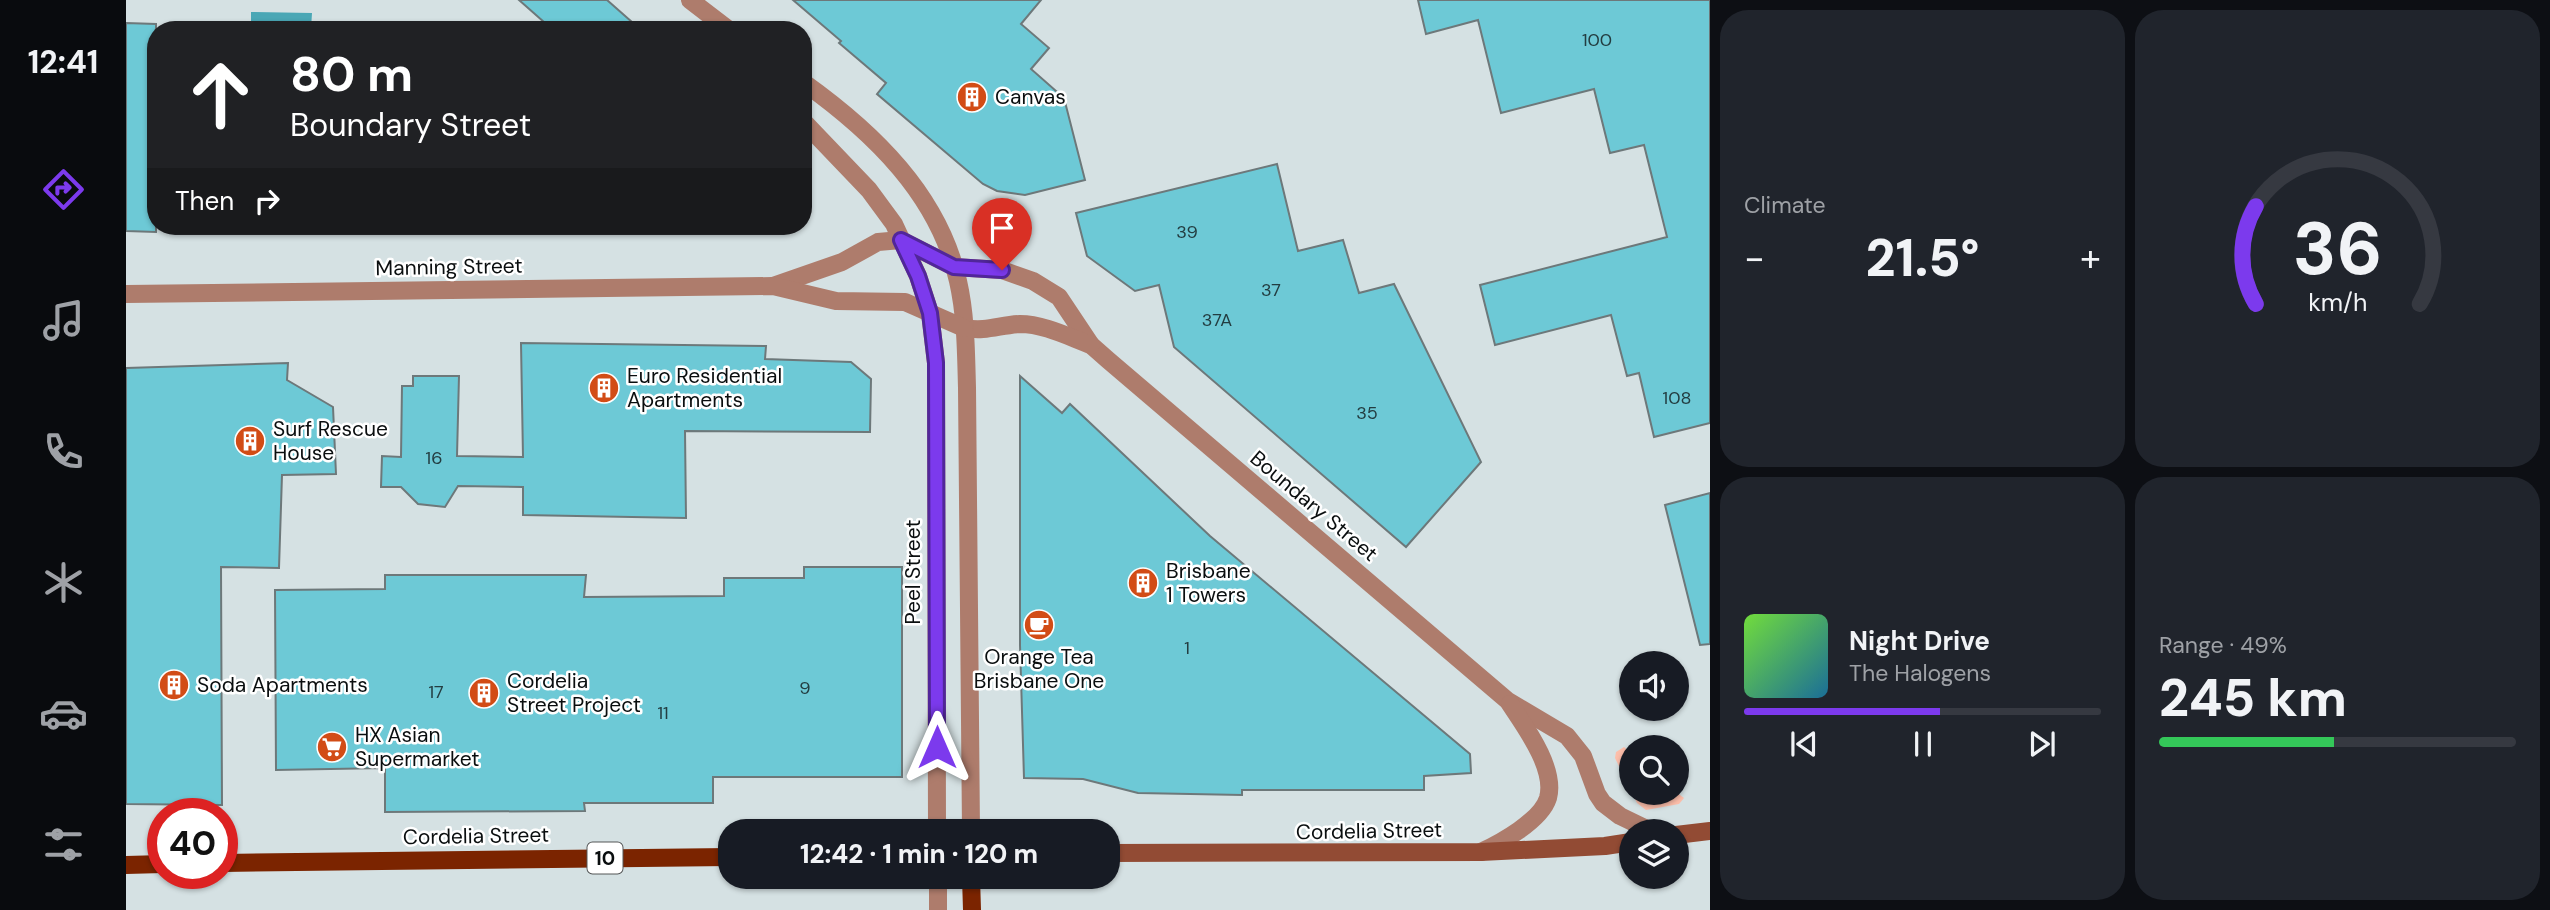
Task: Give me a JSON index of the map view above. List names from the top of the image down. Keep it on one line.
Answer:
{"streets":{"main road":["Cordelia Street","10"],"street":["Manning Street","Boundary Street","Peel Street"]},"crossings":[["Manning Street","Boundary Street"],["Manning Street","Peel Street"],["Boundary Street","Cordelia Street"]],"places":{"building":["Canvas","Euro Residential Apartments","Surf Rescue House","Brisbane 1 Towers","Soda Apartments","Cordelia Street Project"],"cafe":["Orange Tea Brisbane One"],"supermarket":["HX Asian Supermarket"]},"house_numbers":["100","39","37","37A","108","35","16","1","9","17","11"],"page":{"tabs":"12:41","tile":["Climate",["Range · 49%","245 km"]],"turn":["80 m","Boundary Street"],"then":"Then","heat":["−","21.5°","+"],"song":["Night Drive","The Halogens"],"limit":"40","trip":"12:42 · 1 min · 120 m","gauge":["36","km/h"]}}
